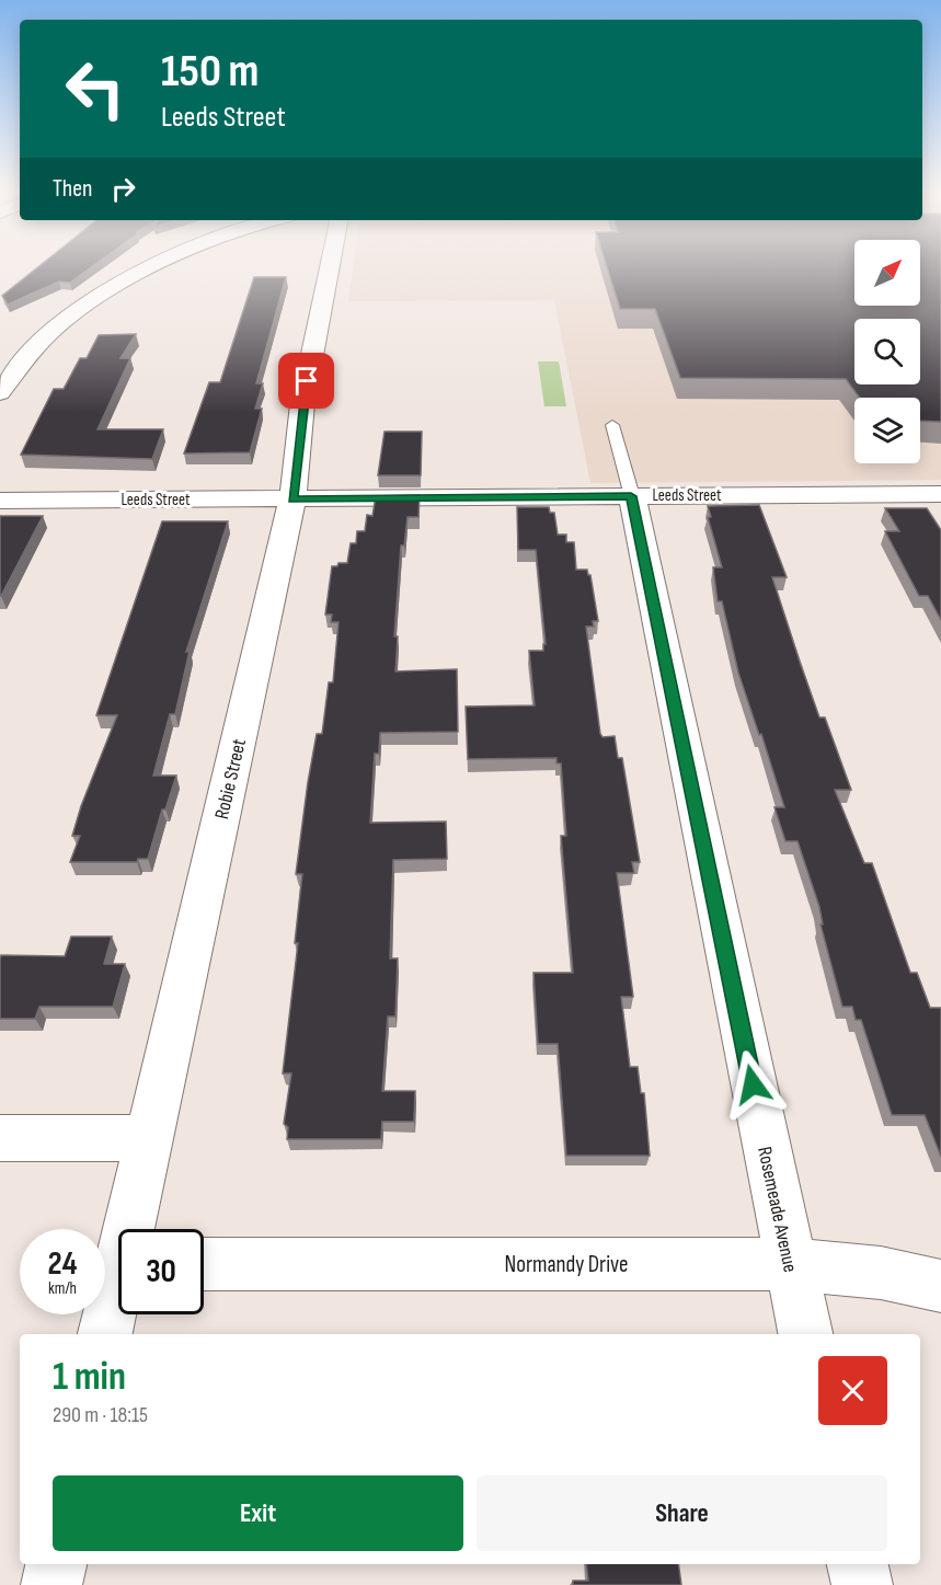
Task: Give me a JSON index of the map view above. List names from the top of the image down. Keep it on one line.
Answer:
{"streets":{"street":["Leeds Street","Robie Street","Rosemeade Avenue","Normandy Drive"]},"crossings":[["Leeds Street","Robie Street"],["Leeds Street","Rosemeade Avenue"],["Rosemeade Avenue","Normandy Drive"]],"north":"top right","page":{"turn":["150 m","Leeds Street"],"then":"Then","speed":"24 km/h","limit":"30","heading":["1 min","290 m · 18:15"],"buttons":["Exit","Share"]}}
